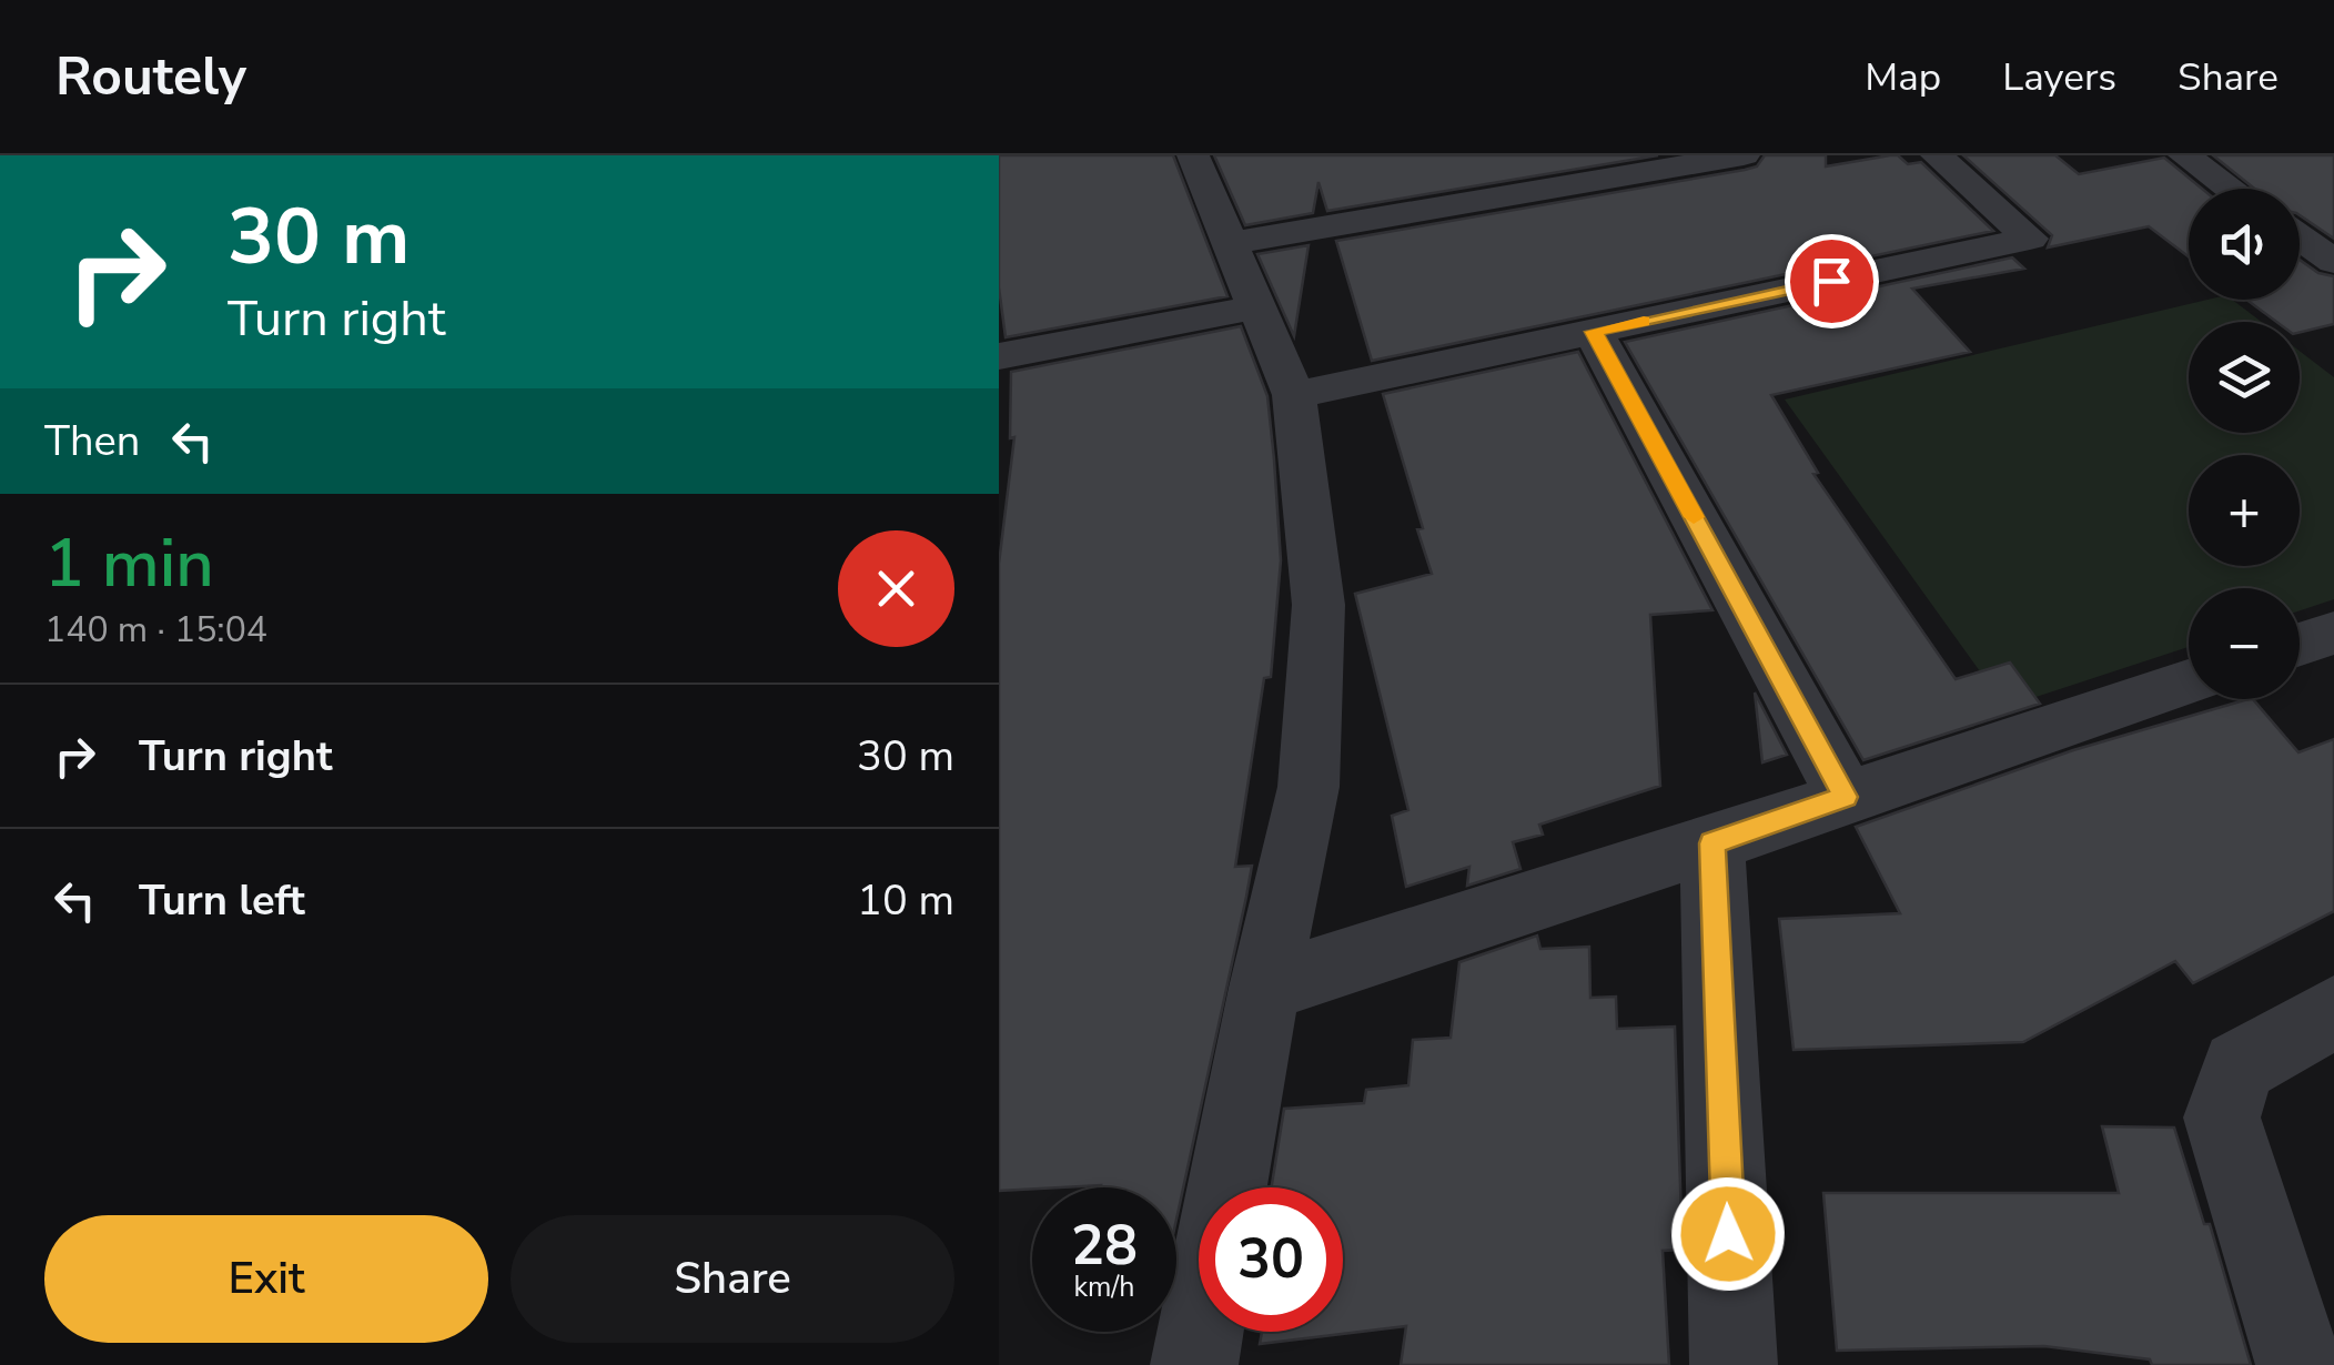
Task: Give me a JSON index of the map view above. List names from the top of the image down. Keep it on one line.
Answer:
{"page":{"header":"Routely","nav":["Map","Layers","Share"],"turn":["30 m","Turn right"],"map_buttons":["+","−"],"then":"Then","heading":["1 min","140 m · 15:04"],"list":[{"name":"Turn right","value":"30 m"},{"name":"Turn left","value":"10 m"}],"speed":"28 km/h","limit":"30","buttons":["Exit","Share"]}}
